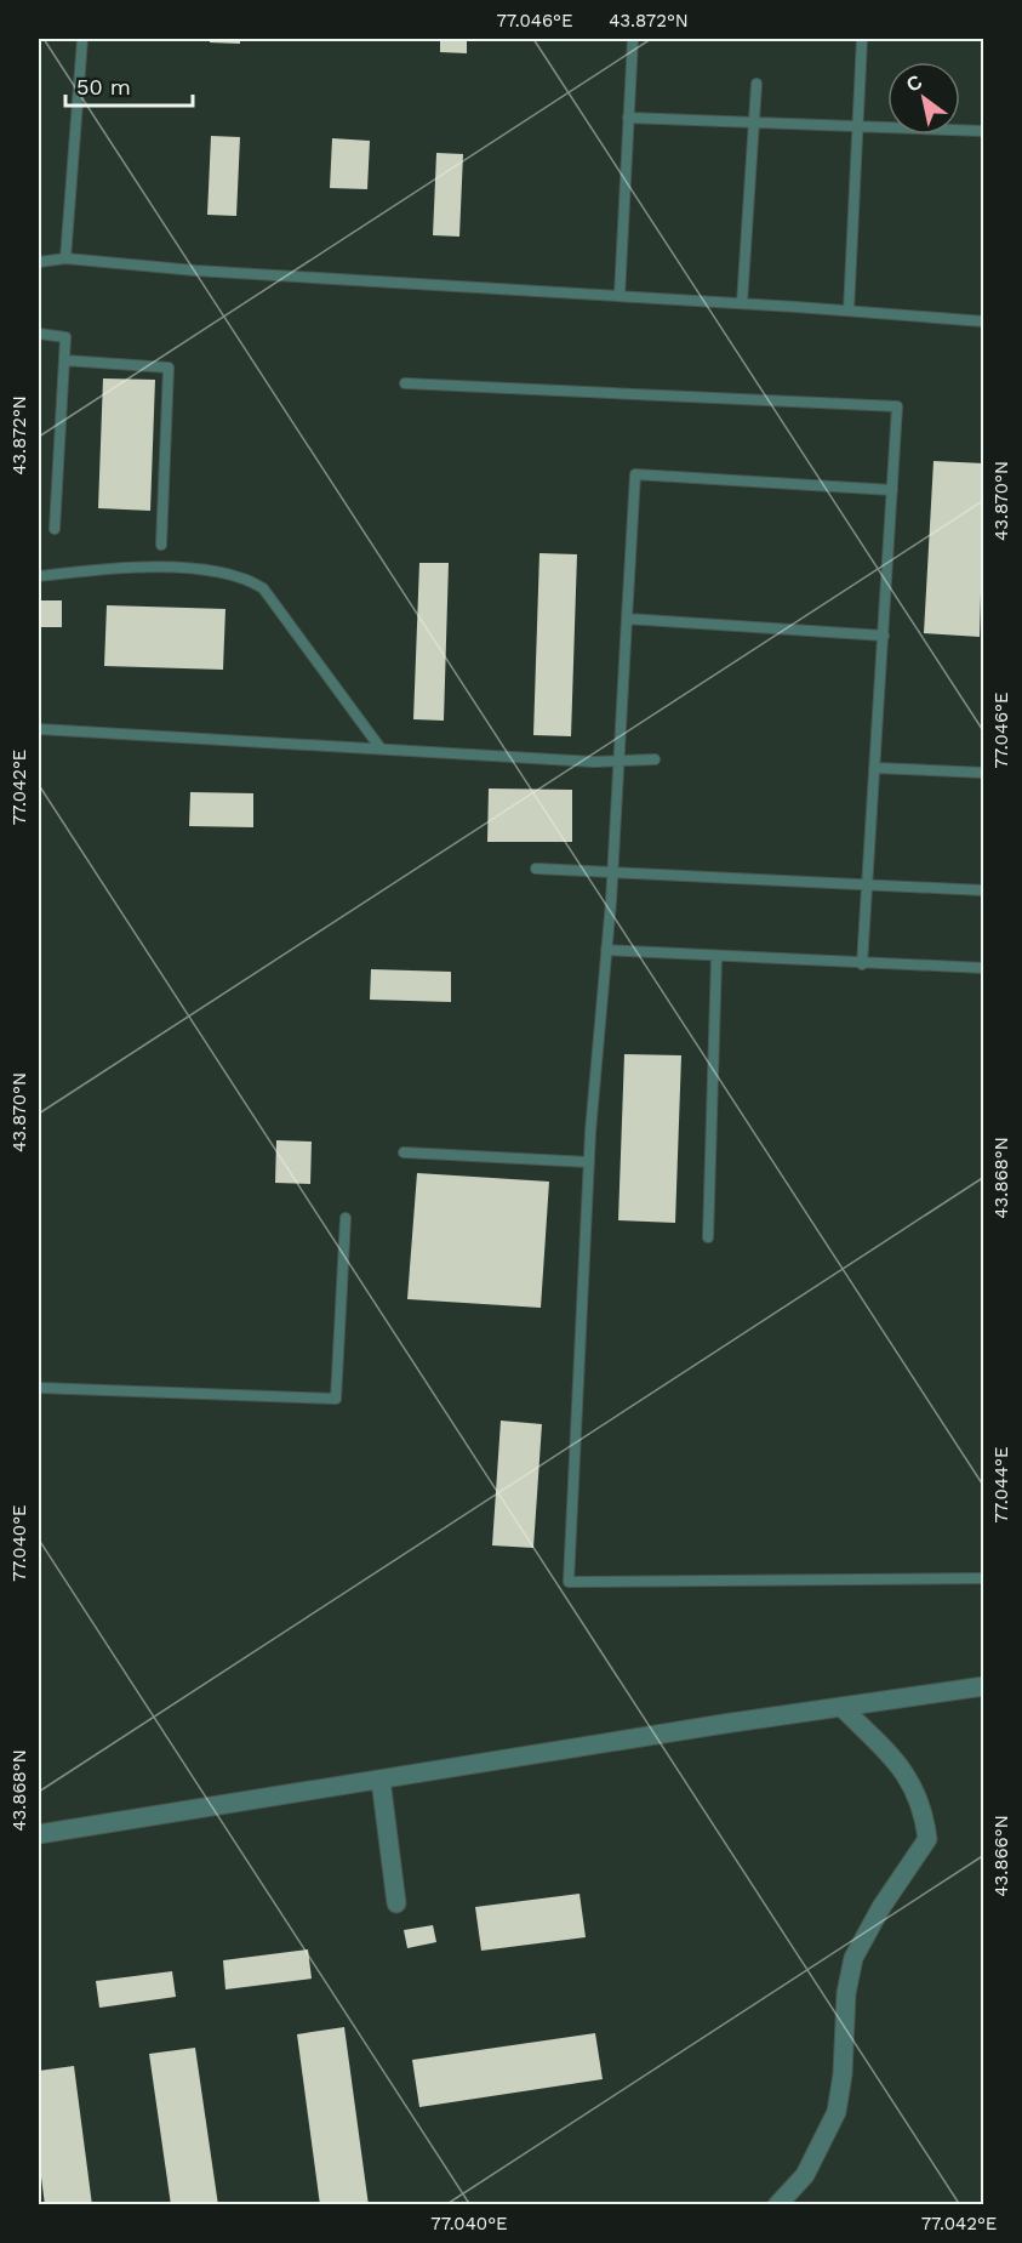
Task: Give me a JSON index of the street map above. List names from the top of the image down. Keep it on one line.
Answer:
{"scale_bar":"50 m","north":"top left","coordinates":["77.046°E","43.872°N","43.870°N","77.042°E","43.868°N","77.044°E","77.040°E","43.866°N"]}
